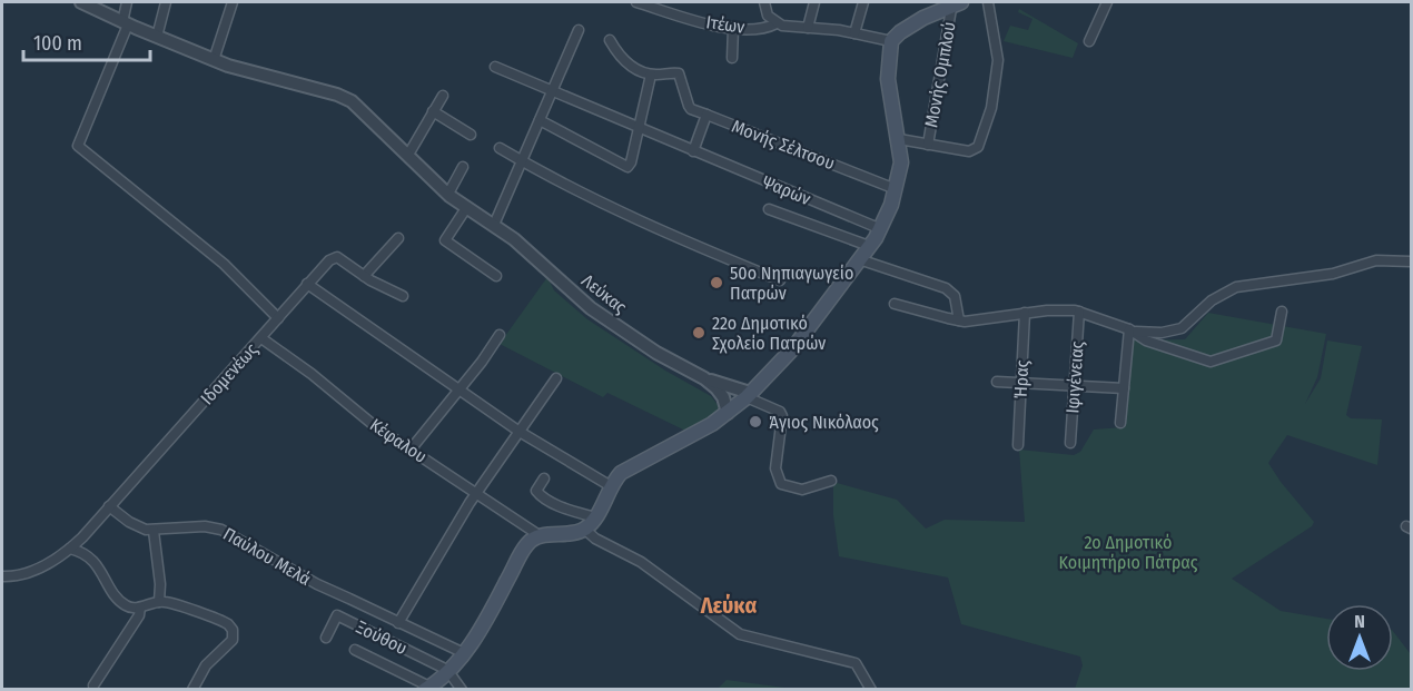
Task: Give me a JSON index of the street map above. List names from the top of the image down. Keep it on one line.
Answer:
{"streets":{"street":["Ιτέων","Μονής Ομπλού","Μονής Σέλτσου","Ψαρών","Λεύκας","Ιδομενέως","Ιφιγένειας","Ήρας","Κέφαλου","Παύλου Μελά","Ξούθου"]},"crossings":[["Ιδομενέως","Κέφαλου"],["Ιδομενέως","Παύλου Μελά"]],"districts":["Λεύκα"],"parks":["2o Δημοτικό Κοιμητήριο Πάτρας"],"places":["50o Νηπιαγωγείο Πατρών","22ο Δημοτικό Σχολείο Πατρών","Άγιος Νικόλαος"],"scale_bar":"100 m","north":"top"}
